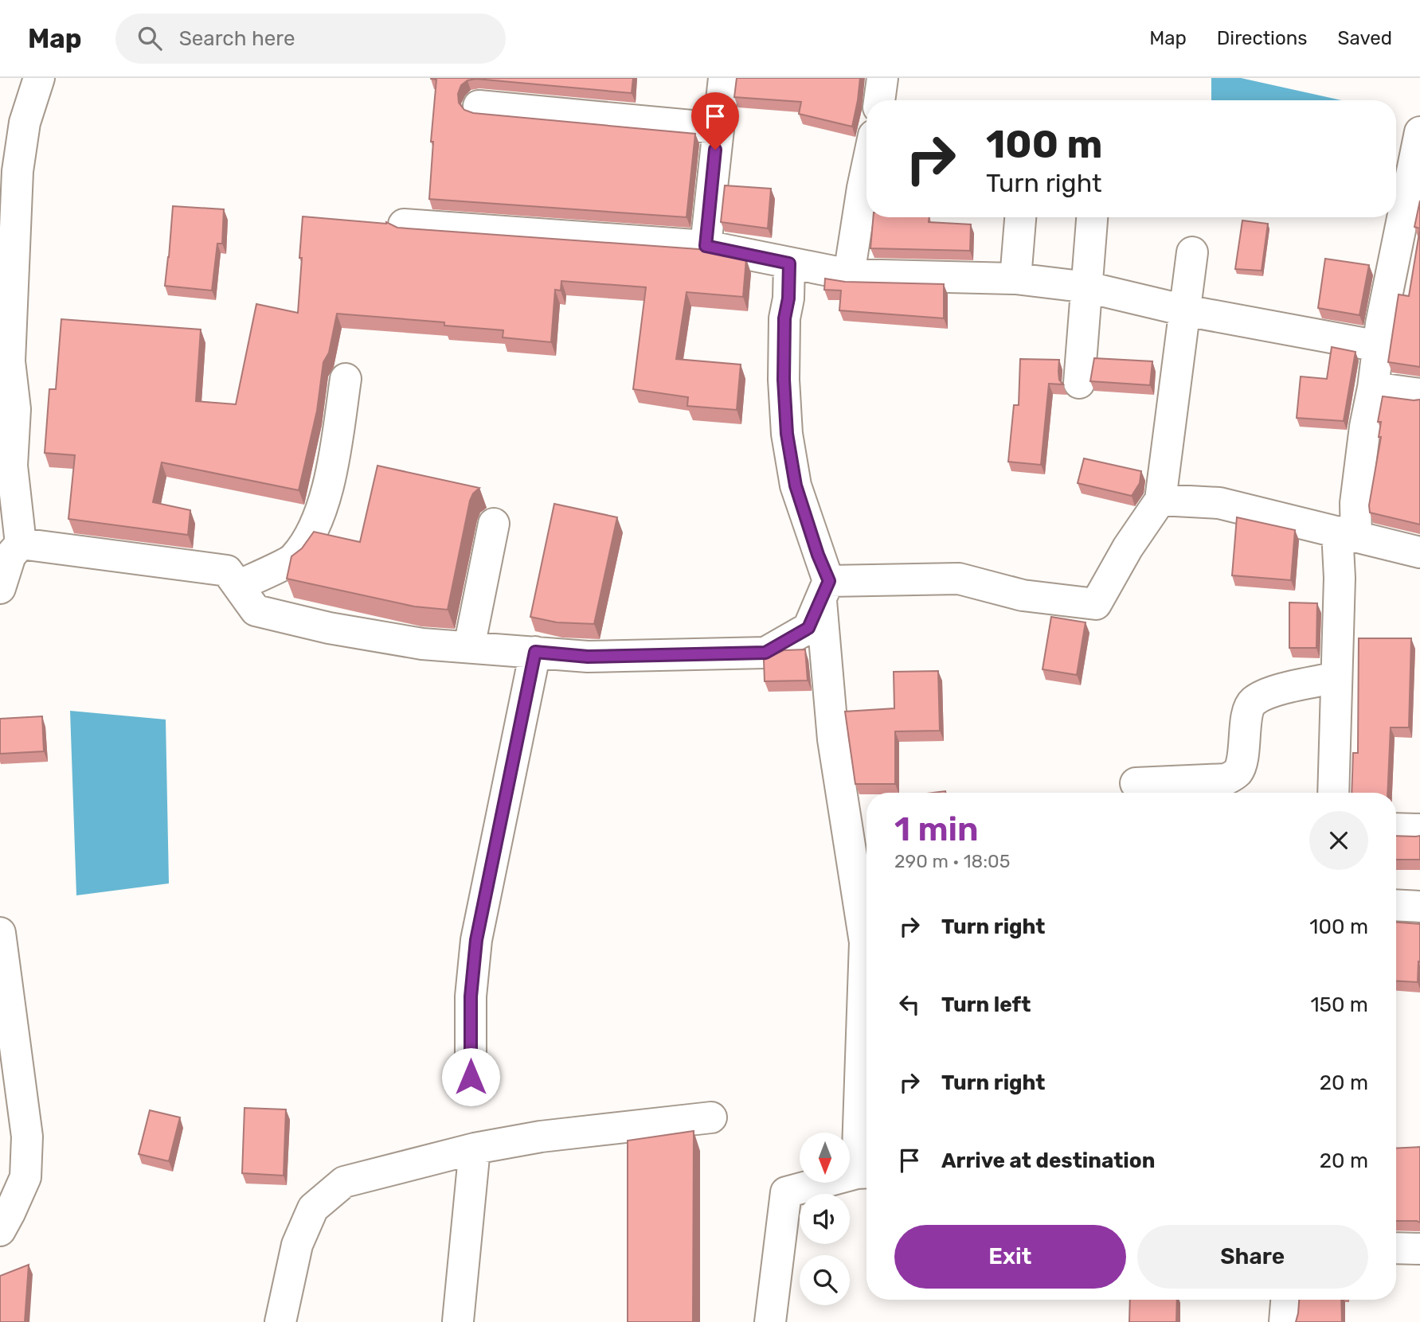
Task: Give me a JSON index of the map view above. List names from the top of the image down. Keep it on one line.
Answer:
{"north":"bottom","page":{"header":"Map","search":"Search here","nav":["Map","Directions","Saved"],"turn":["100 m","Turn right"],"heading":["1 min","290 m · 18:05"],"list":[{"name":"Turn right","value":"100 m"},{"name":"Turn left","value":"150 m"},{"name":"Turn right","value":"20 m"},{"name":"Arrive at destination","value":"20 m"}],"buttons":["Exit","Share"]}}
